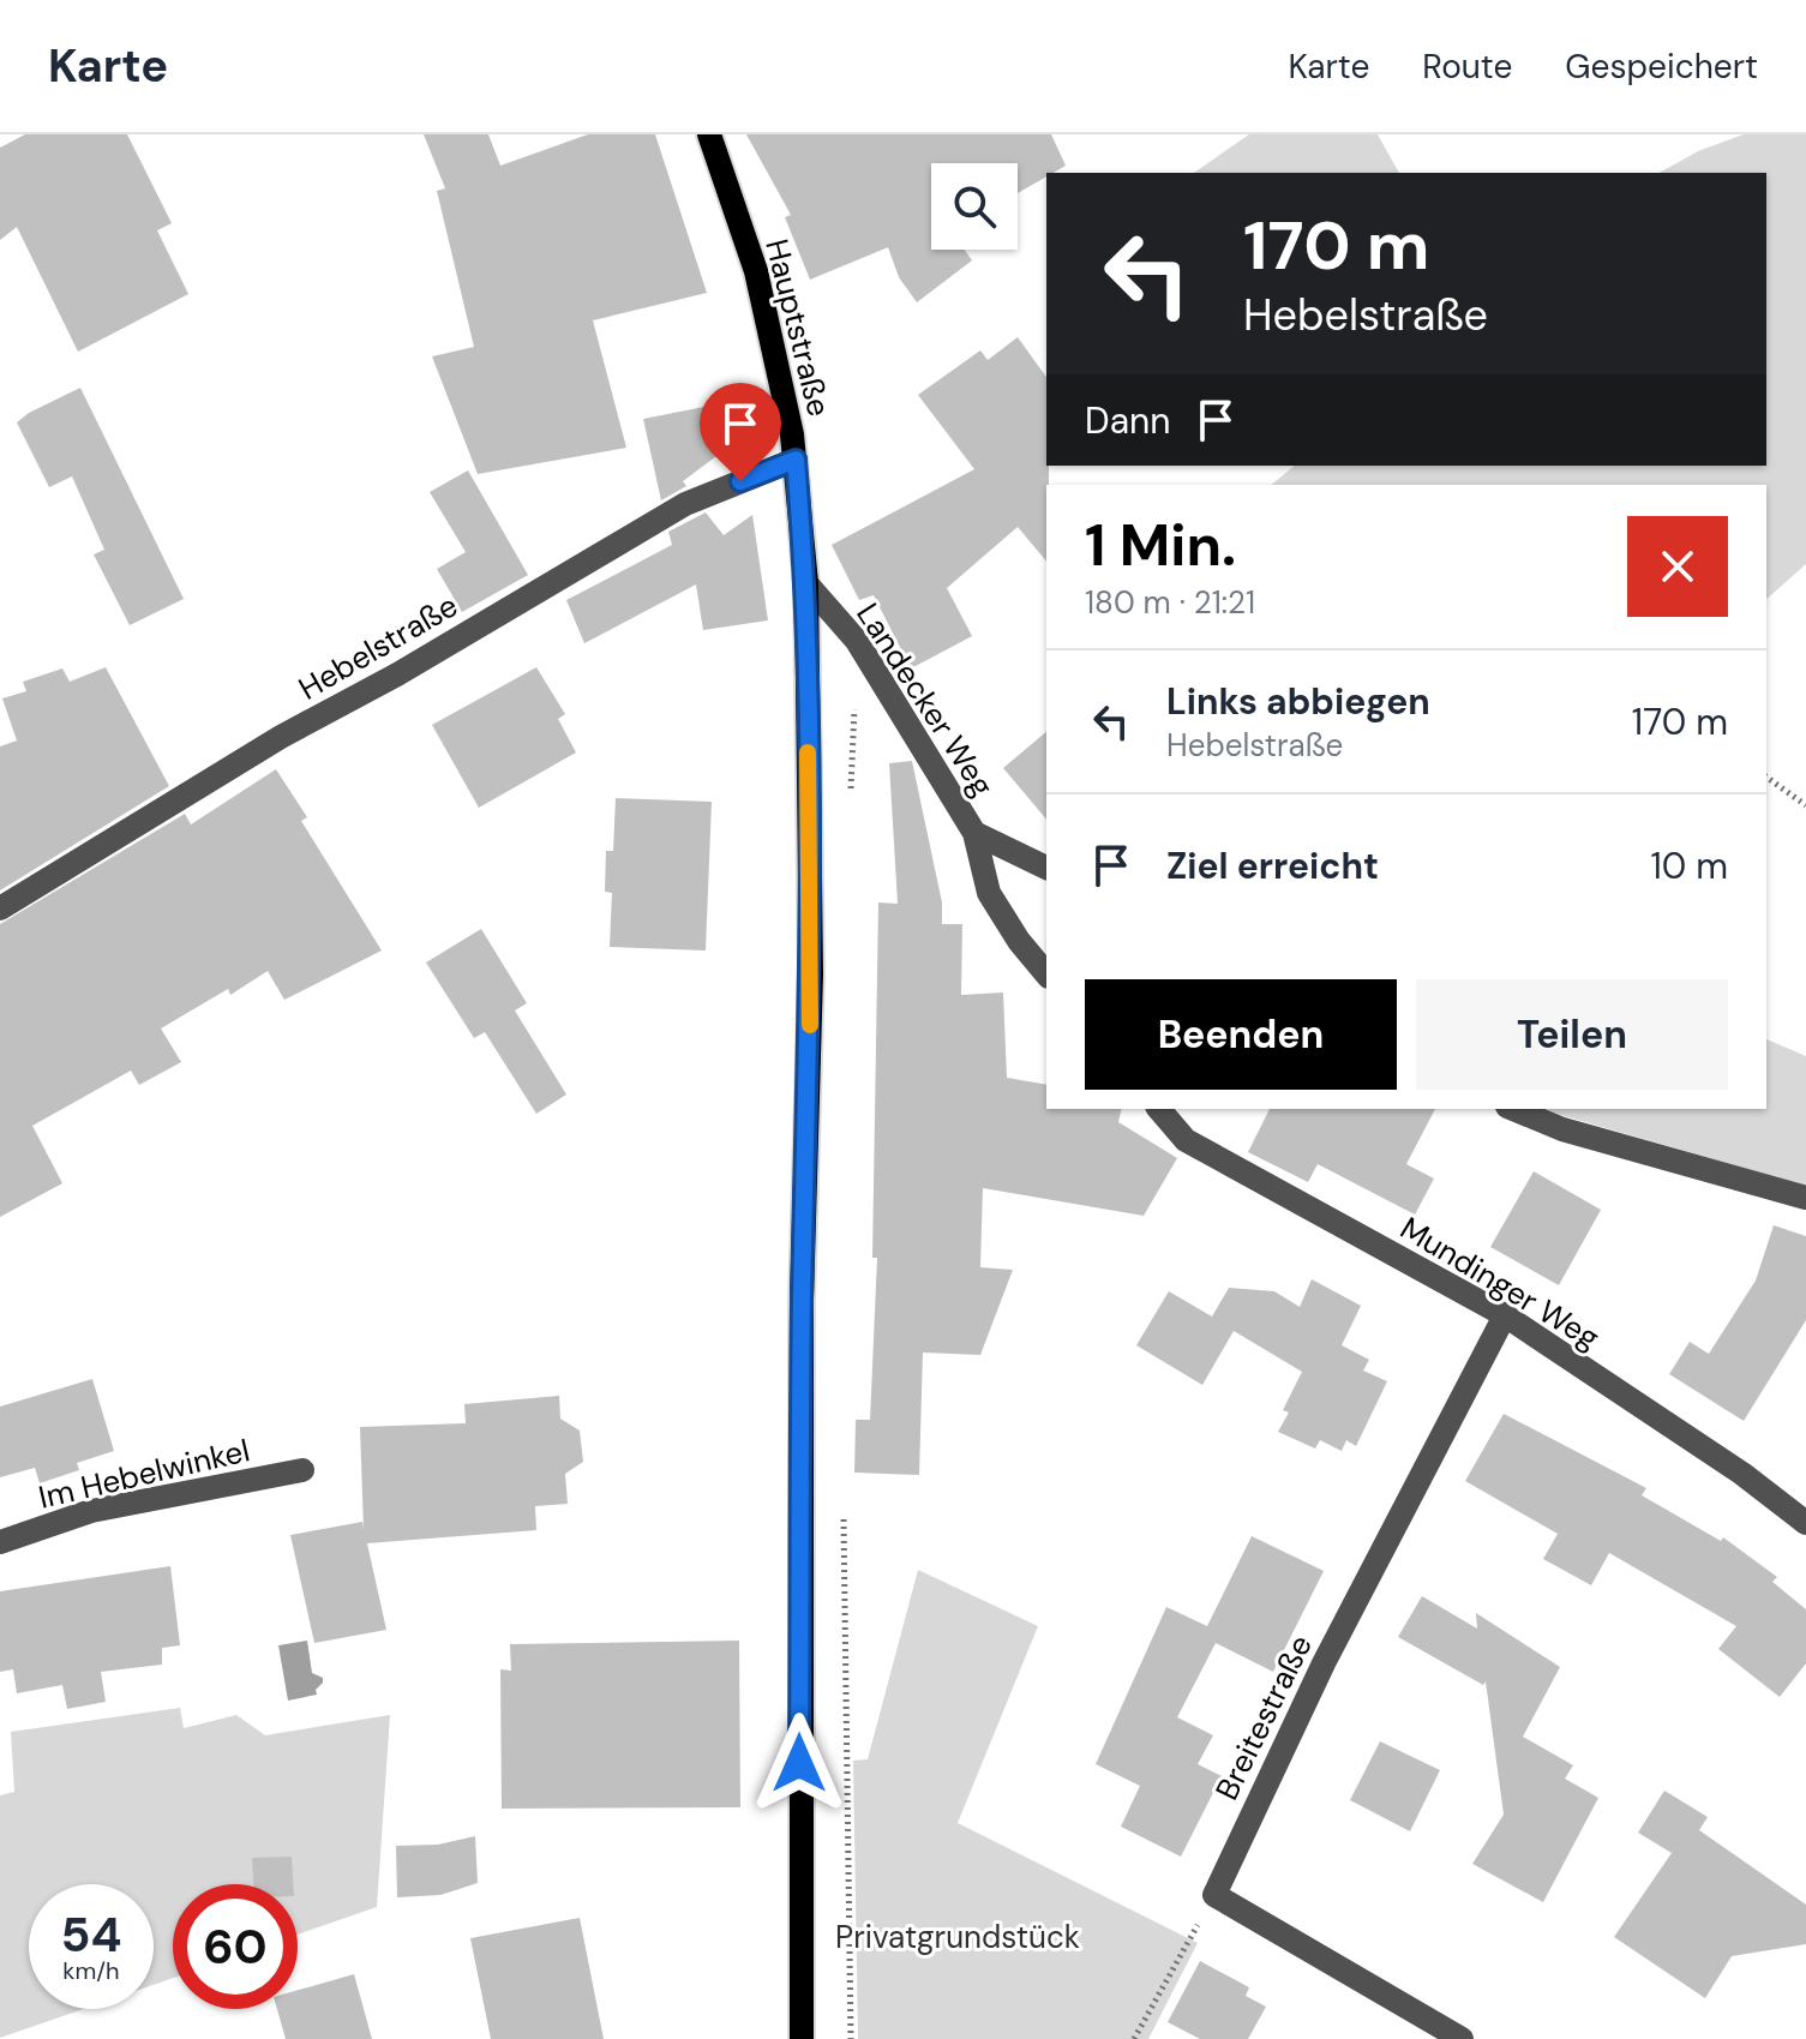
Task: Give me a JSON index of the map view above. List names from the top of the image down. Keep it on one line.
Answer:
{"streets":{"main road":["Hauptstraße"],"street":["Hebelstraße","Landecker Weg","Mundinger Weg","Im Hebelwinkel","Breitestraße"]},"crossings":[["Hauptstraße","Hebelstraße"],["Hauptstraße","Landecker Weg"],["Mundinger Weg","Breitestraße"]],"parks":["Privatgrundstück"],"page":{"header":"Karte","nav":["Karte","Route","Gespeichert"],"turn":["170 m","Hebelstraße"],"then":"Dann","heading":["1 Min.","180 m · 21:21"],"list":[{"name":"Links abbiegen","note":"Hebelstraße","value":"170 m"},{"name":"Ziel erreicht","value":"10 m"}],"buttons":["Beenden","Teilen"],"speed":"54 km/h","limit":"60"}}
